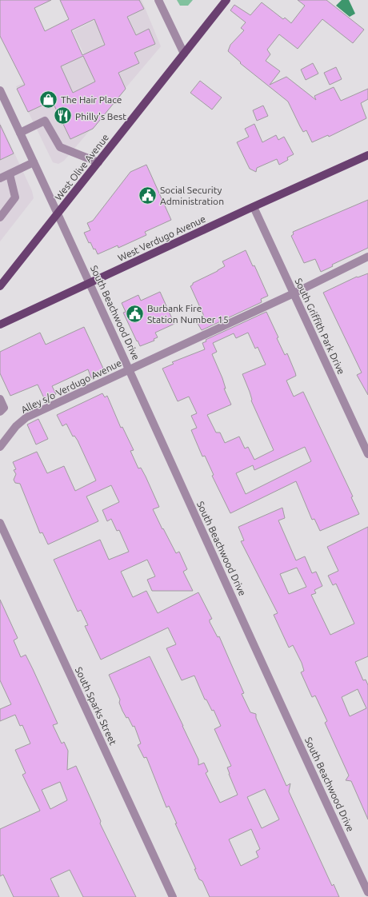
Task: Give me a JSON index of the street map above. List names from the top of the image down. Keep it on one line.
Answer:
{"streets":{"main road":["West Olive Avenue","West Verdugo Avenue"],"street":["South Beachwood Drive","South Griffith Park Drive","Alley s/o Verdugo Avenue","South Sparks Street"]},"crossings":[["West Olive Avenue","South Beachwood Drive"],["West Verdugo Avenue","South Beachwood Drive"],["West Verdugo Avenue","South Griffith Park Drive"],["South Beachwood Drive","Alley s/o Verdugo Avenue"],["South Griffith Park Drive","Alley s/o Verdugo Avenue"]],"places":{"shop":["The Hair Place"],"restaurant":["Philly's Best"],"public building":["Social Security Administration","Burbank Fire Station Number 15"]}}
